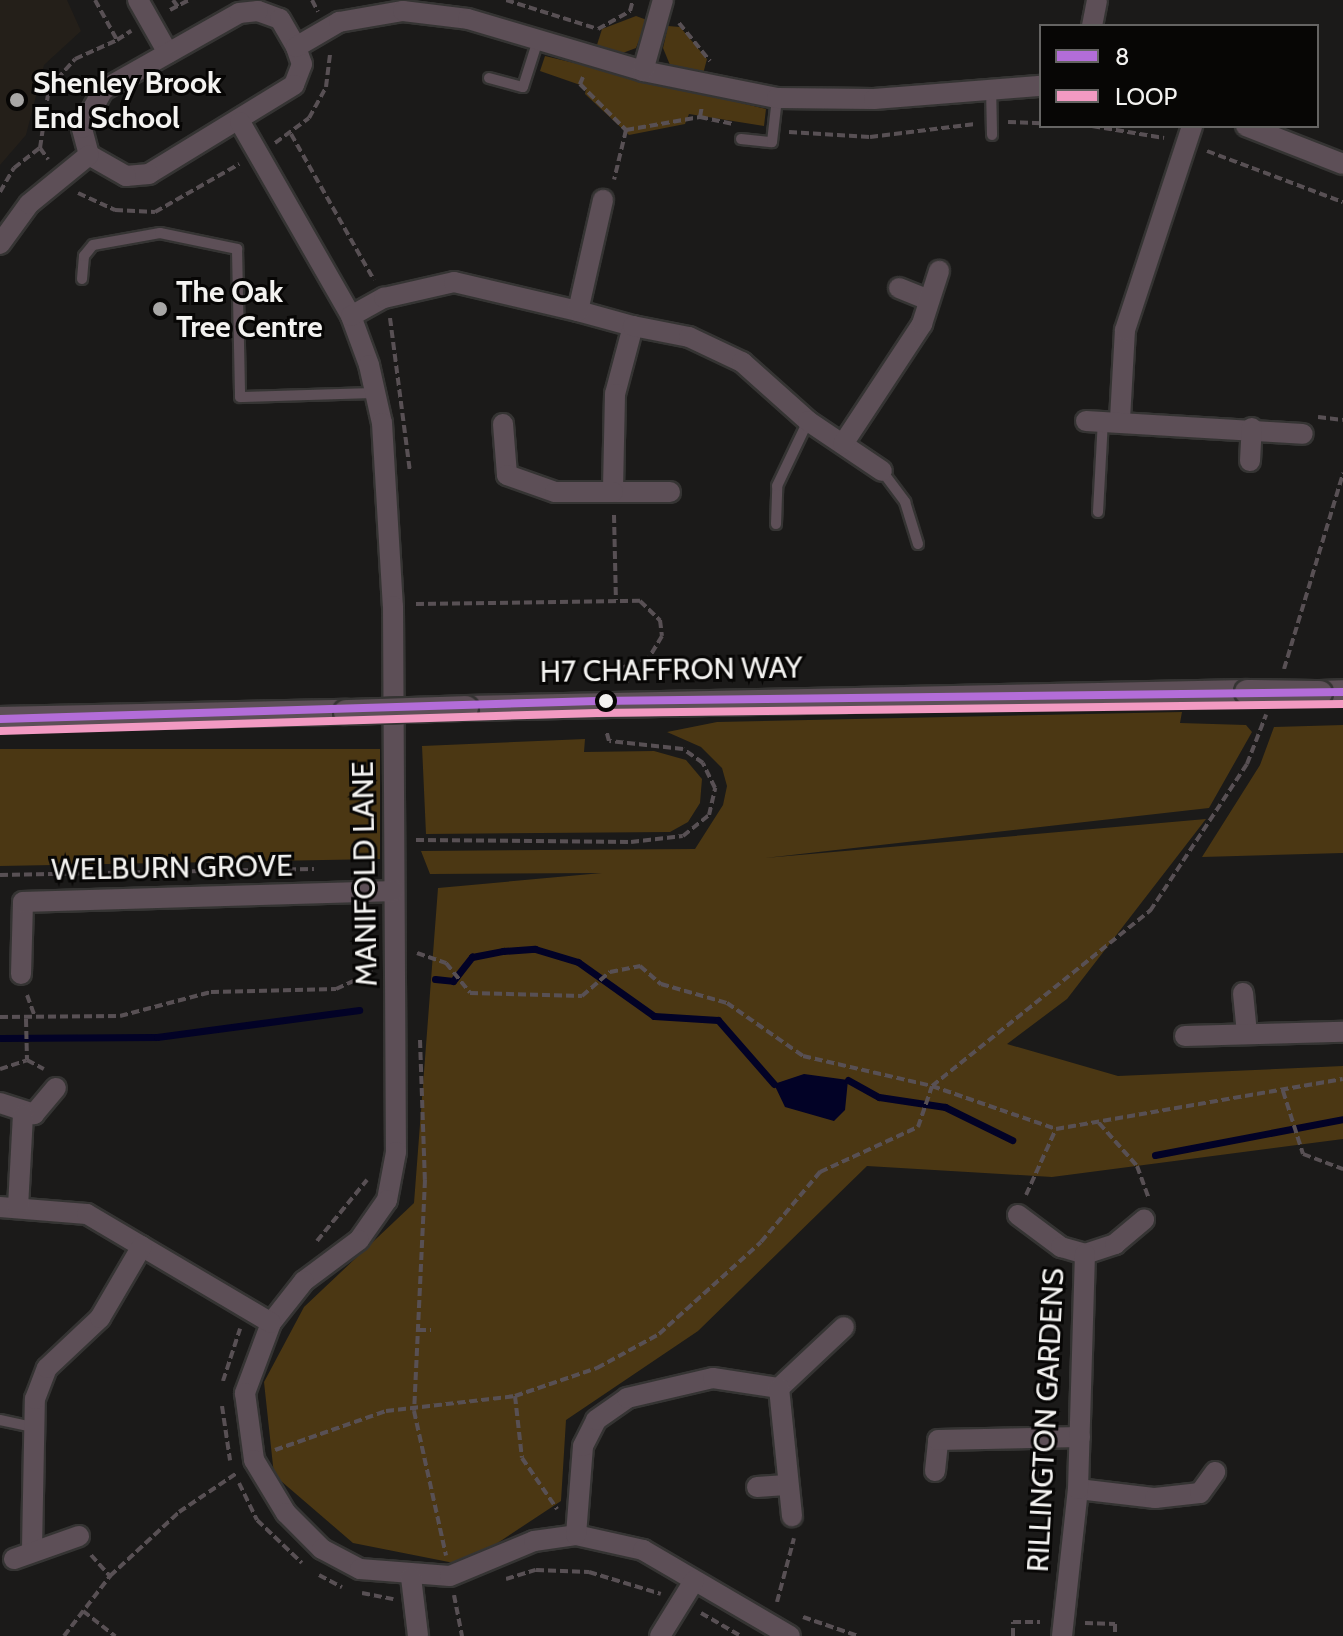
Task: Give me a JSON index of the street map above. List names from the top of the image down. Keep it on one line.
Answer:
{"streets":{"street":["H7 CHAFFRON WAY","WELBURN GROVE","MANIFOLD LANE","RILLINGTON GARDENS"]},"crossings":[["WELBURN GROVE","MANIFOLD LANE"]],"places":["Shenley Brook End School","The Oak Tree Centre"],"lines":["transit line 8","transit line LOOP"],"legend":["8","LOOP"]}
